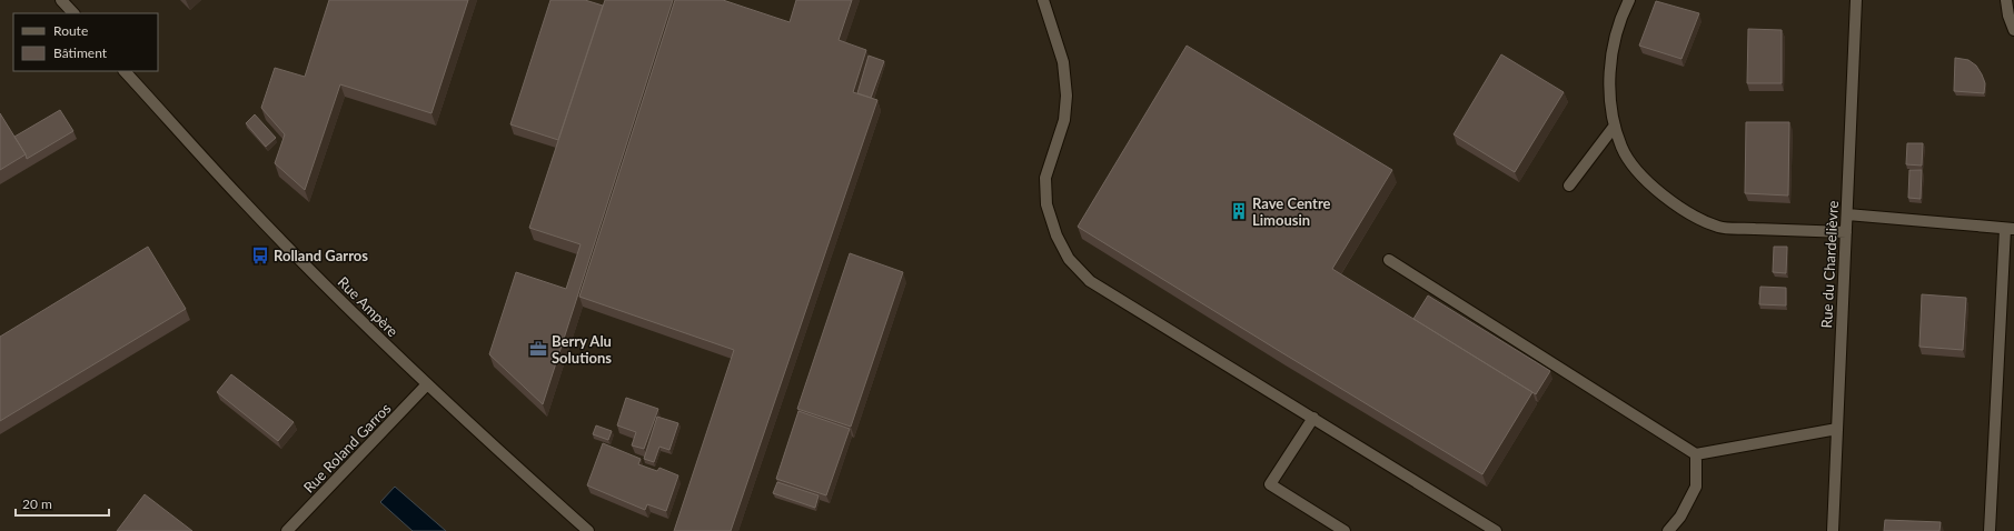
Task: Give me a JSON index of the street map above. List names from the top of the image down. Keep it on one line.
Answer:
{"streets":{"street":["Rue du Chardelièvre","Rue Ampère","Rue Roland Garros"]},"crossings":[["Rue Ampère","Rue Roland Garros"]],"places":{"building":["Rave Centre Limousin"],"bus stop":["Rolland Garros"],"office":["Berry Alu Solutions"]},"legend":["Route","Bâtiment"],"scale_bar":"20 m"}
